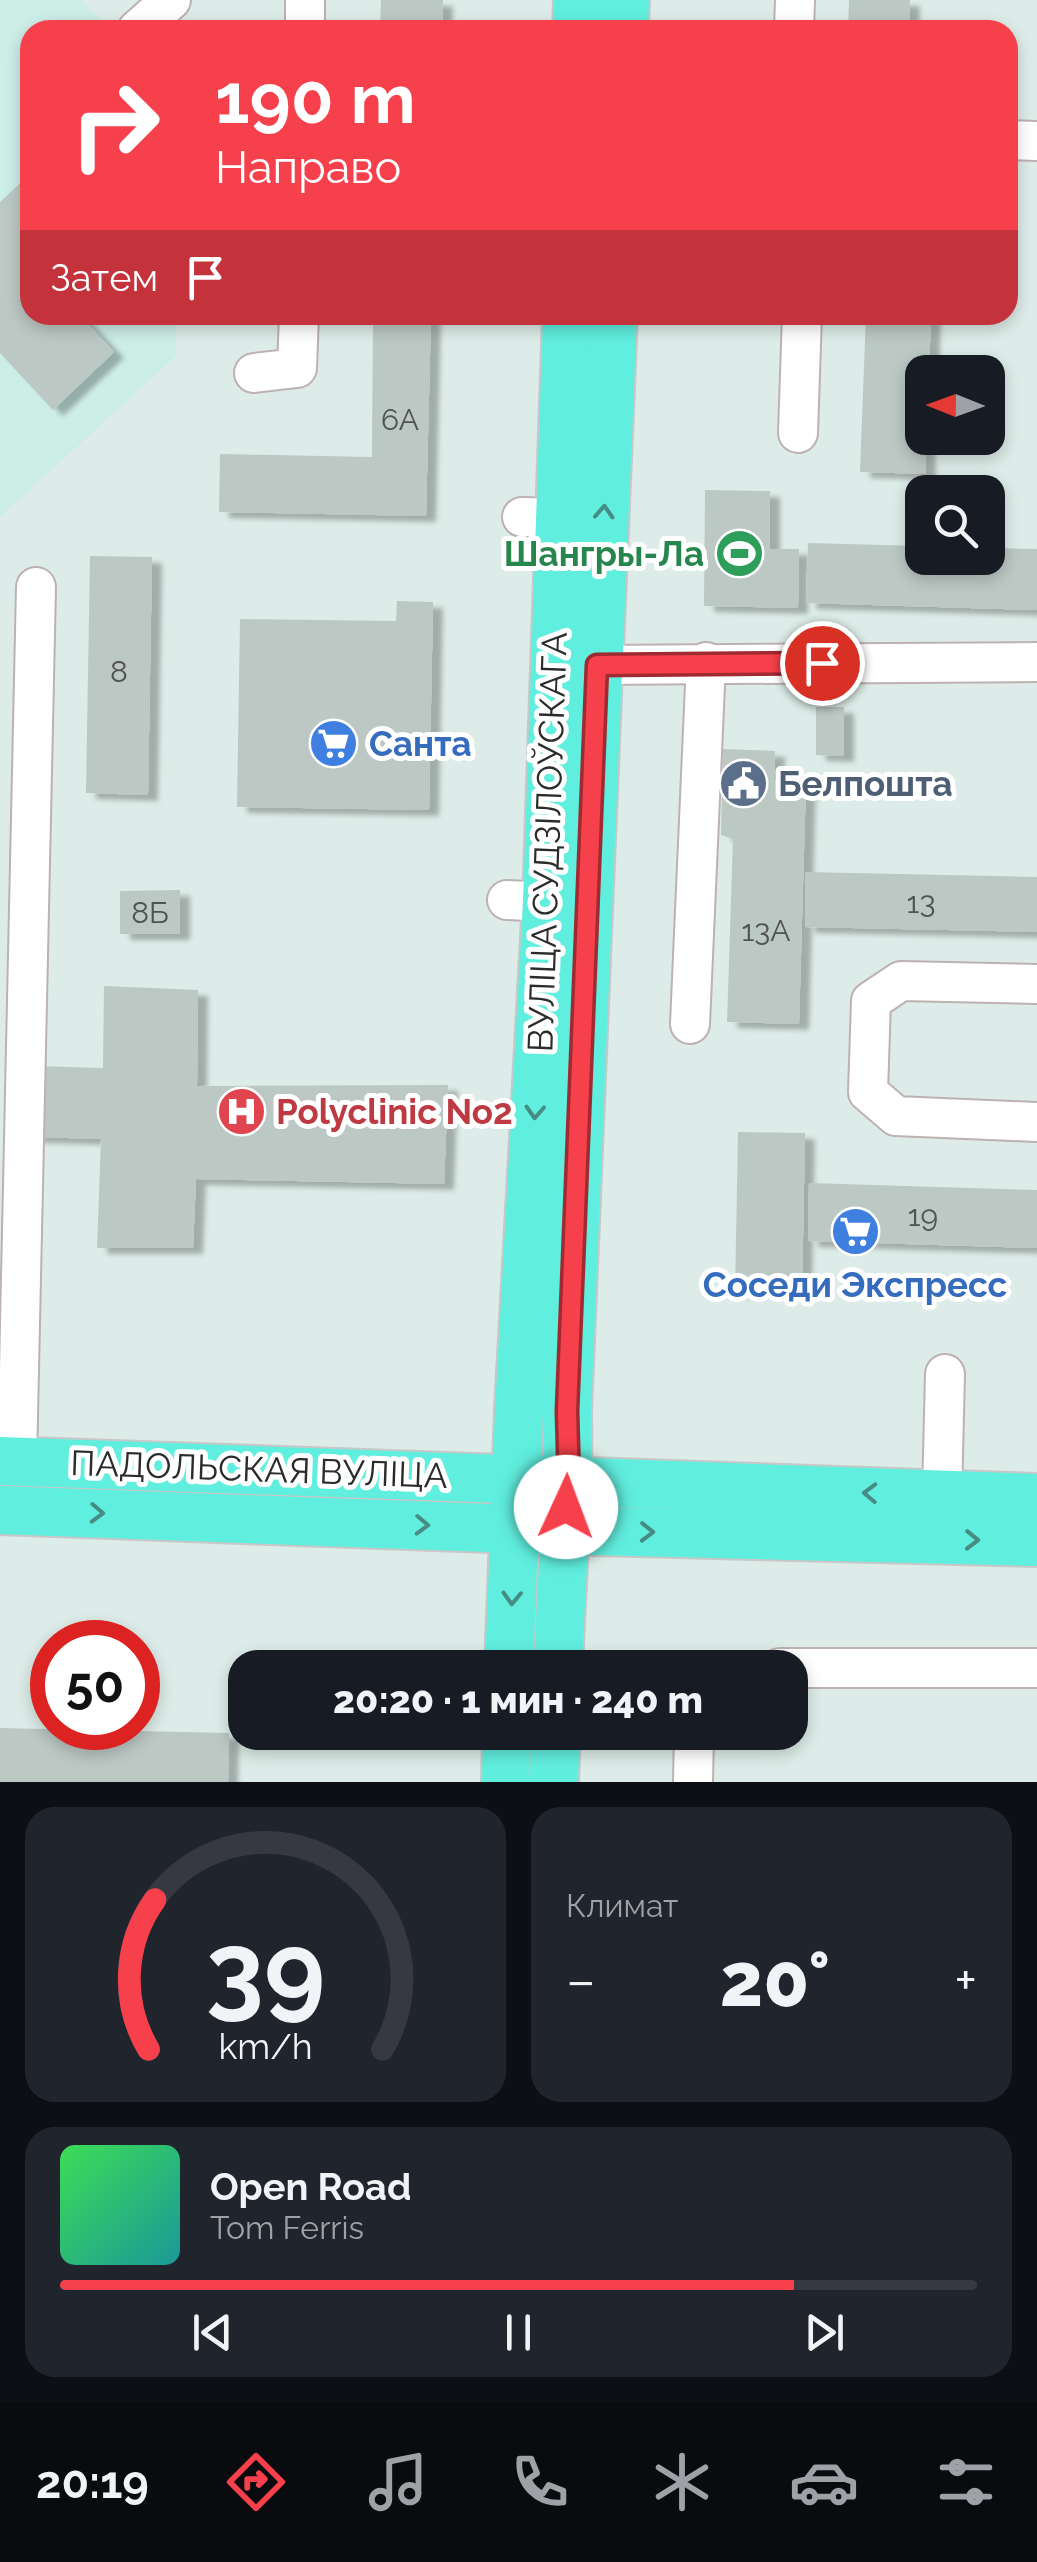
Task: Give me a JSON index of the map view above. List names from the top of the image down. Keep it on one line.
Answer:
{"streets":{"main road":["ВУЛІЦА СУДЗІЛОЎСКАГА","ПАДОЛЬСКАЯ ВУЛІЦА"]},"crossings":[["ВУЛІЦА СУДЗІЛОЎСКАГА","ПАДОЛЬСКАЯ ВУЛІЦА"]],"places":{"sports":["Шангры-Ла"],"supermarket":["Санта","Соседи Экспресс"],"public building":["Белпошта"],"hospital":["Polyclinic No2"]},"house_numbers":["6А","8","13","8Б","13А","19"],"north":"left","page":{"turn":["190 m","Направо"],"then":"Затем","limit":"50","trip":"20:20 · 1 мин · 240 m","tile":"Климат","heat":["−","20°","+"],"song":["Open Road","Tom Ferris"],"tabs":"20:19","gauge":["39","km/h"]}}
